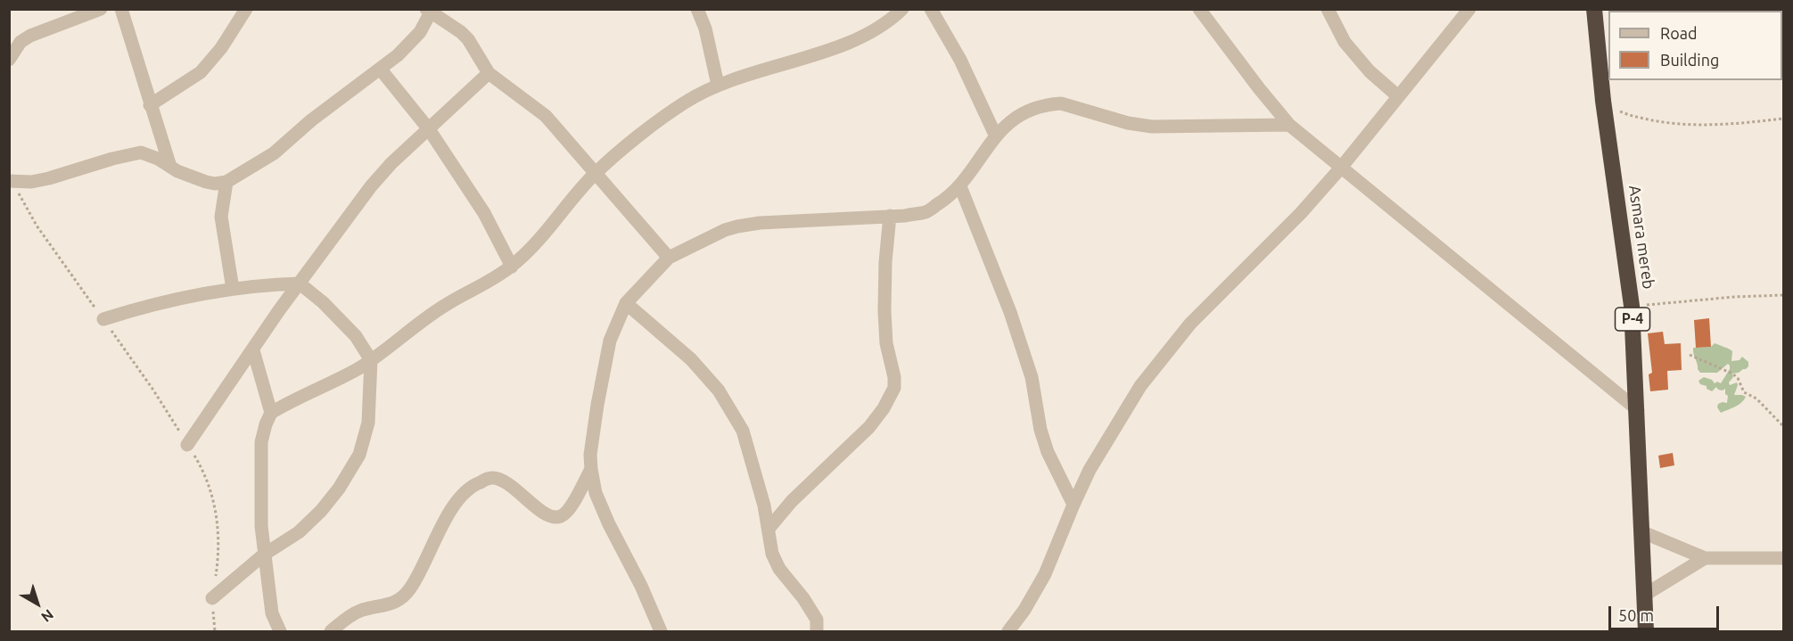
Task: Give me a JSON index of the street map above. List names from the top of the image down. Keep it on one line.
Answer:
{"streets":{"highway":["Asmara mereb","P-4"]},"legend":["Road","Building"],"scale_bar":"50 m","north":"bottom right"}
